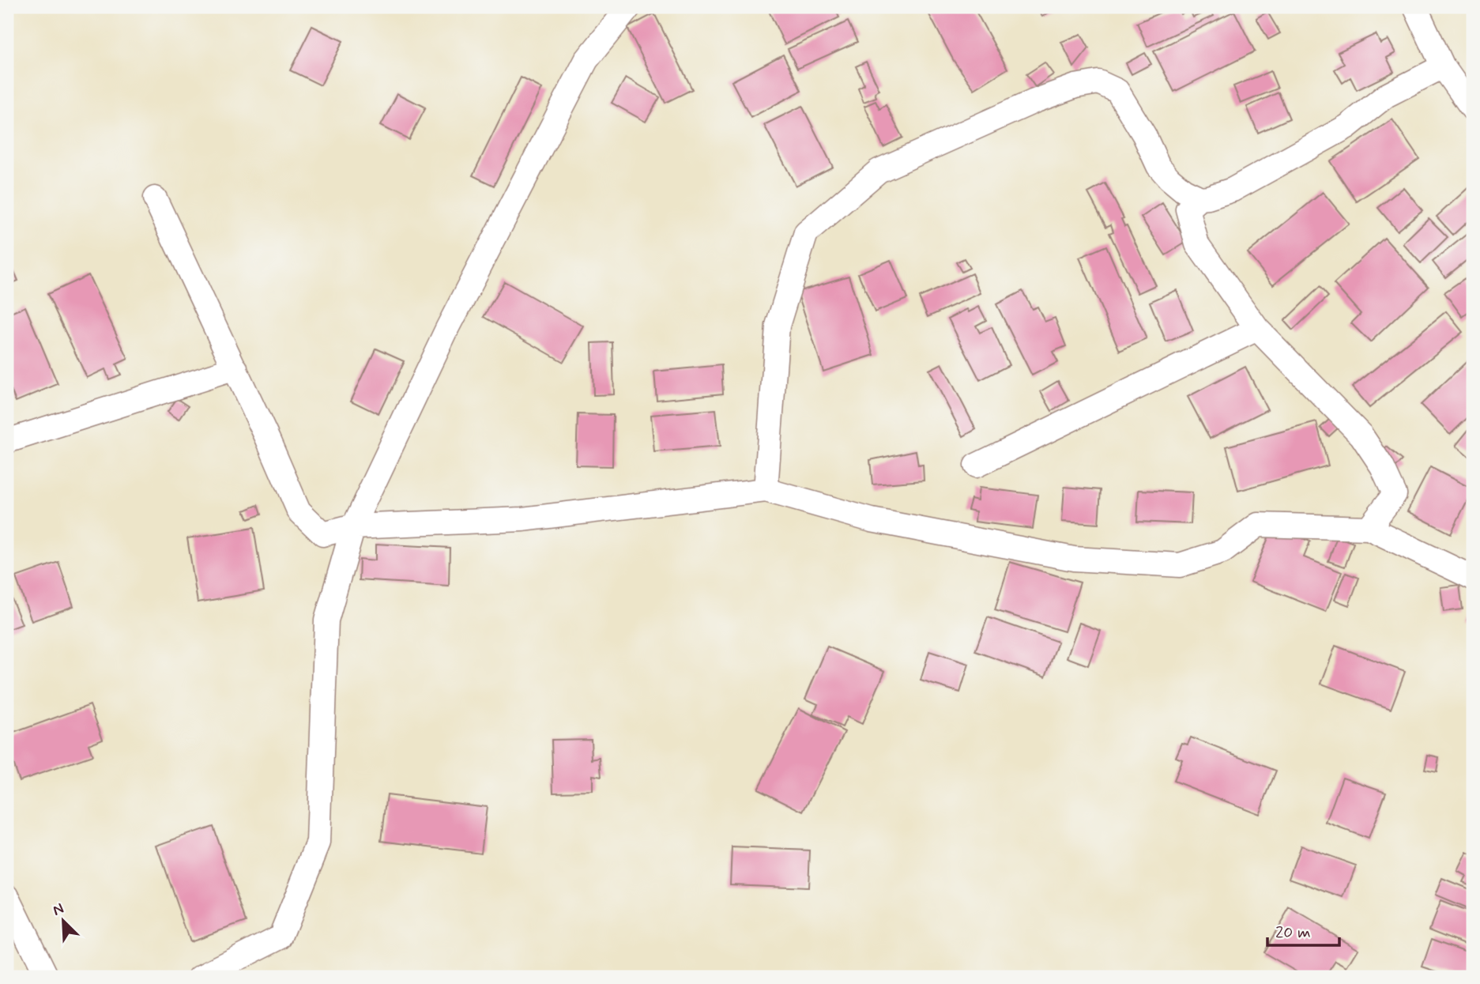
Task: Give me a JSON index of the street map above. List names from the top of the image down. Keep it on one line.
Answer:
{"scale_bar":"20 m","north":"top left"}
